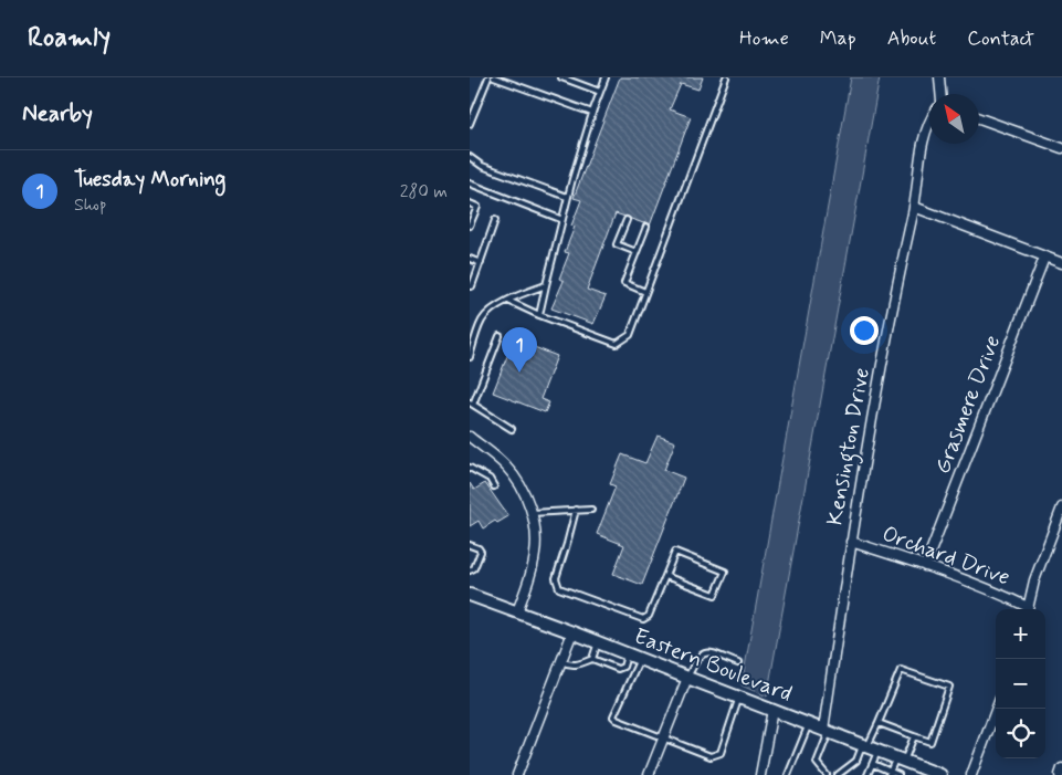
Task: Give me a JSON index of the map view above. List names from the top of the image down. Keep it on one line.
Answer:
{"streets":{"main road":["Eastern Boulevard"],"street":["Grasmere Drive","Kensington Drive","Orchard Drive"]},"crossings":[["Grasmere Drive","Orchard Drive"],["Kensington Drive","Orchard Drive"],["Kensington Drive","Eastern Boulevard"]],"north":"top left","page":{"header":"Roamly","nav":["Home","Map","About","Contact"],"heading":"Nearby","list":[{"mark":"1","name":"Tuesday Morning","note":"Shop","value":"280 m"}],"pins":"1","map_buttons":["+","−"]}}
